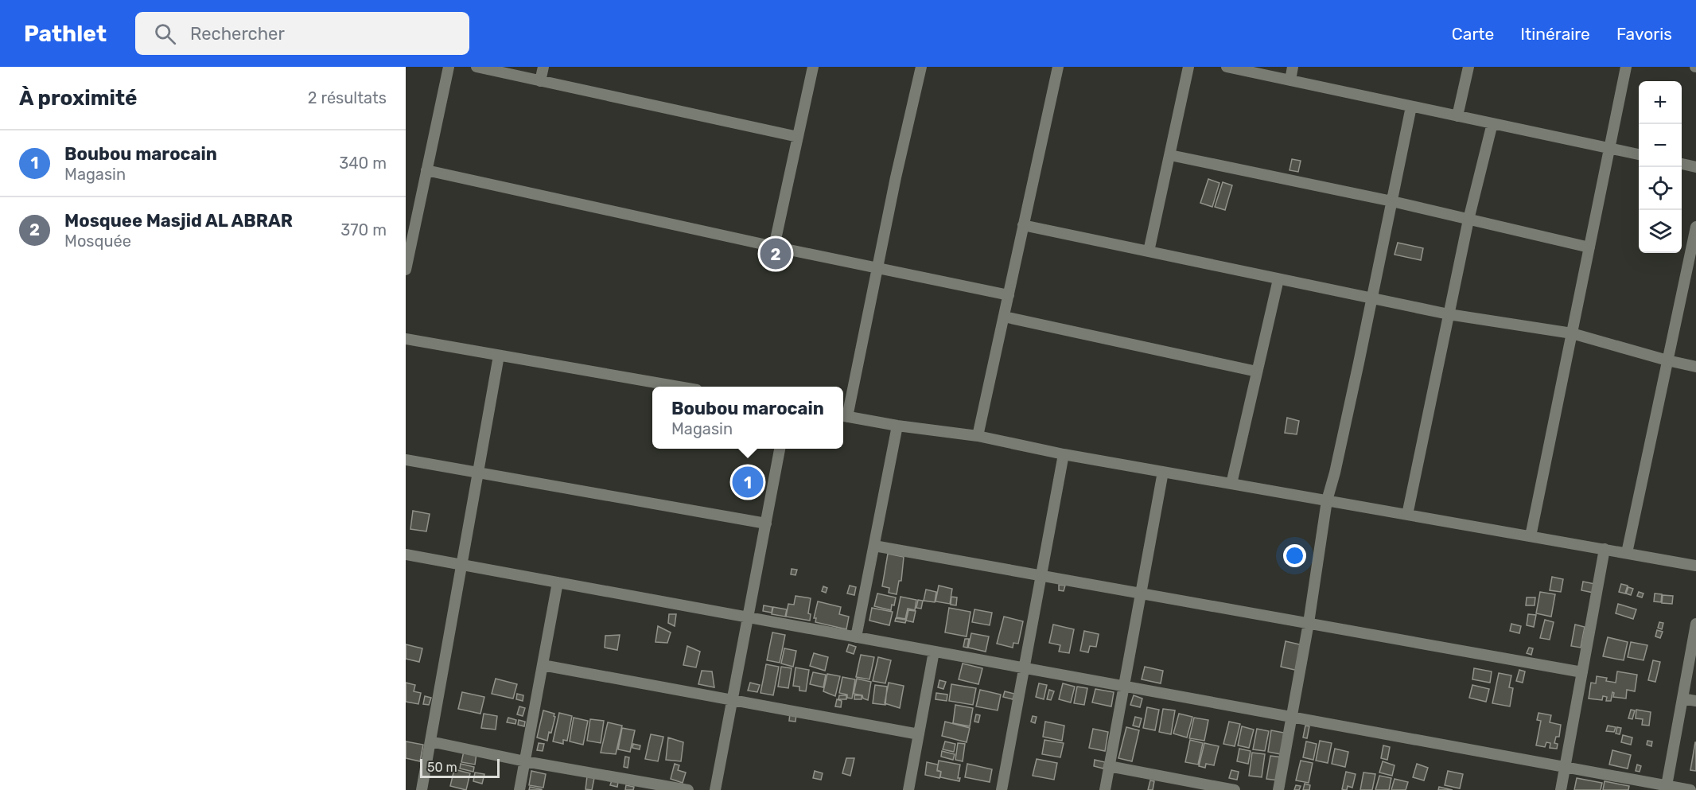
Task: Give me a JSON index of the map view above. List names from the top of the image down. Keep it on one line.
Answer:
{"scale_bar":"50 m","page":{"header":"Pathlet","search":"Rechercher","nav":["Carte","Itinéraire","Favoris"],"heading":["À proximité","2 résultats"],"map_buttons":["+","−"],"list":[{"mark":"1","name":"Boubou marocain","note":"Magasin","value":"340 m"},{"mark":"2","name":"Mosquee Masjid AL ABRAR","note":"Mosquée","value":"370 m"}],"pins":["2","1"],"popup":["Boubou marocain","Magasin"],"scale":"50 m"}}
